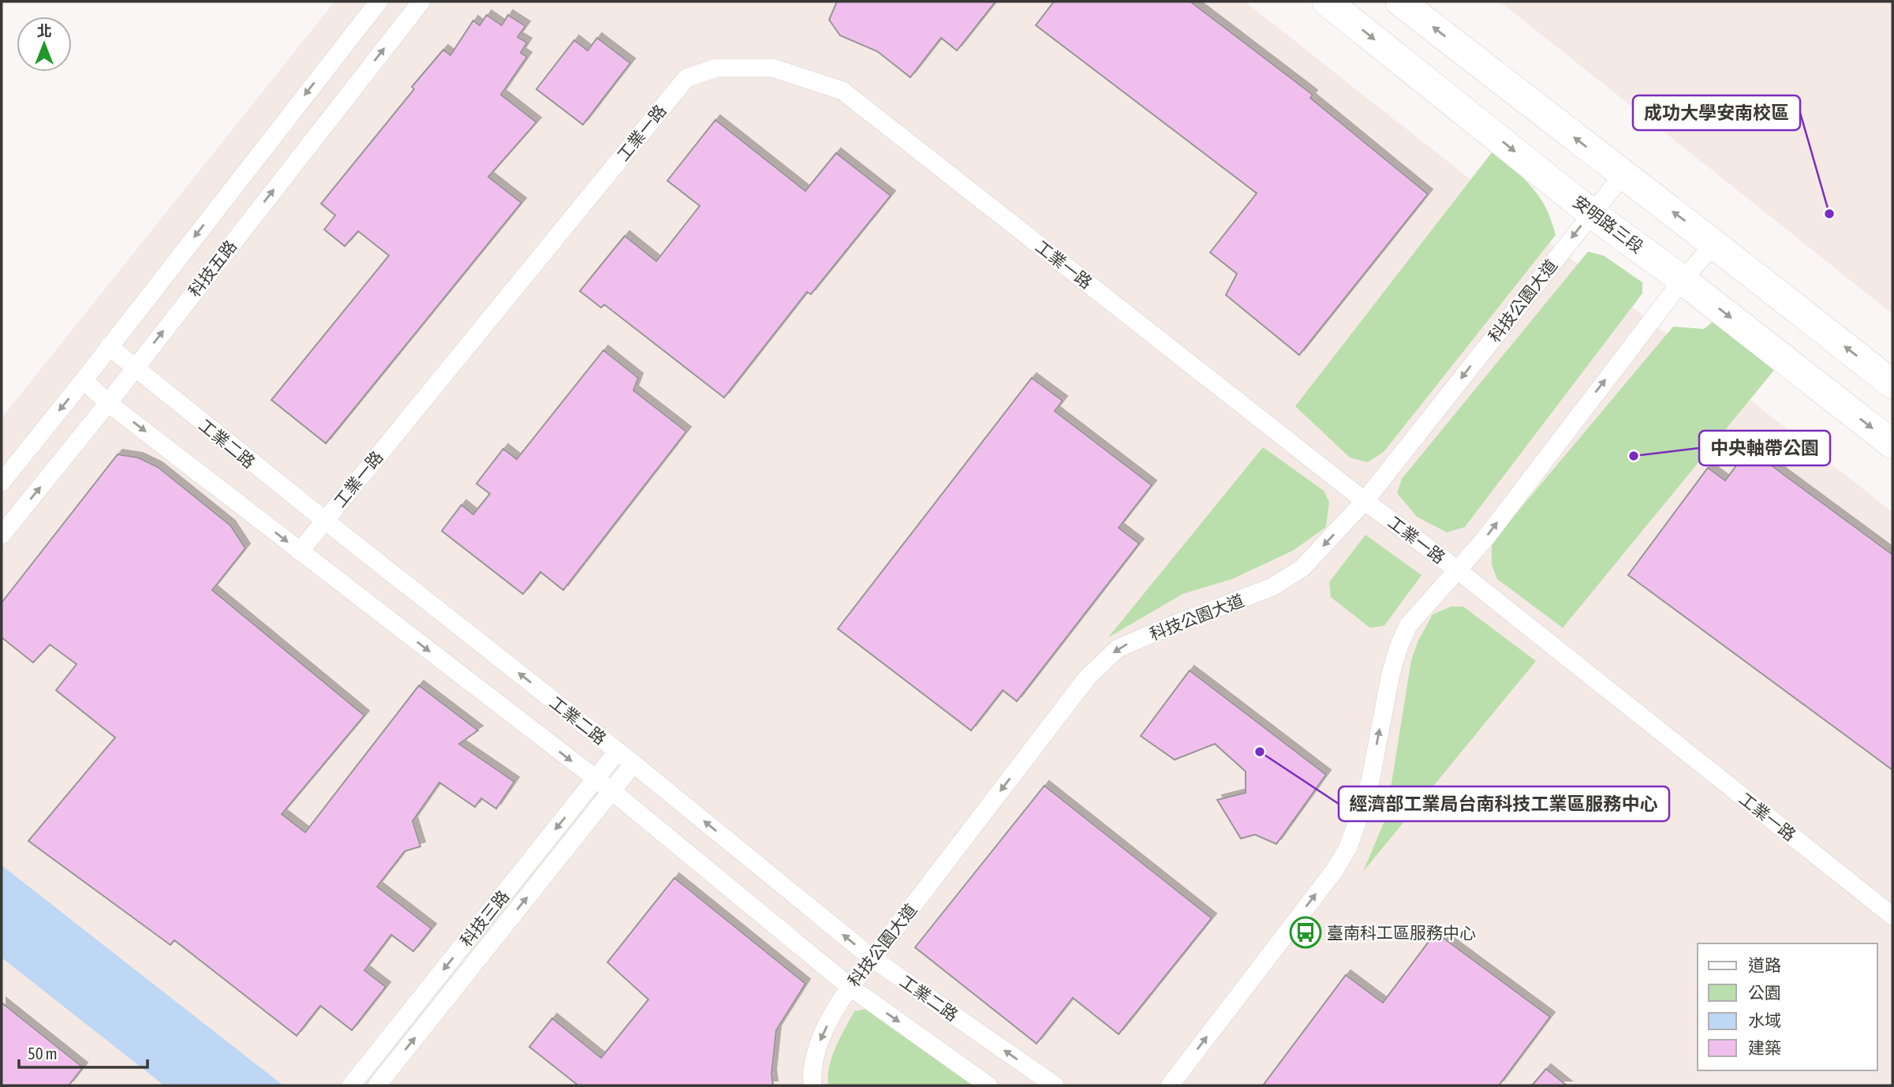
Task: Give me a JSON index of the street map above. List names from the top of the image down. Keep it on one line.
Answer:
{"streets":{"main road":["安明路三段"],"street":["工業一路","科技五路","科技公園大道","工業二路","科技三路"]},"crossings":[["工業一路","科技公園大道"],["工業一路","工業二路"],["安明路三段","科技公園大道"],["科技五路","工業二路"],["科技公園大道","工業二路"],["工業二路","科技三路"]],"places":{"other":["成功大學安南校區","中央軸帶公園","經濟部工業局台南科技工業區服務中心"],"bus stop":["臺南科工區服務中心"]},"legend":["道路","公園","水域","建築"],"scale_bar":"50 m","north":"top"}
